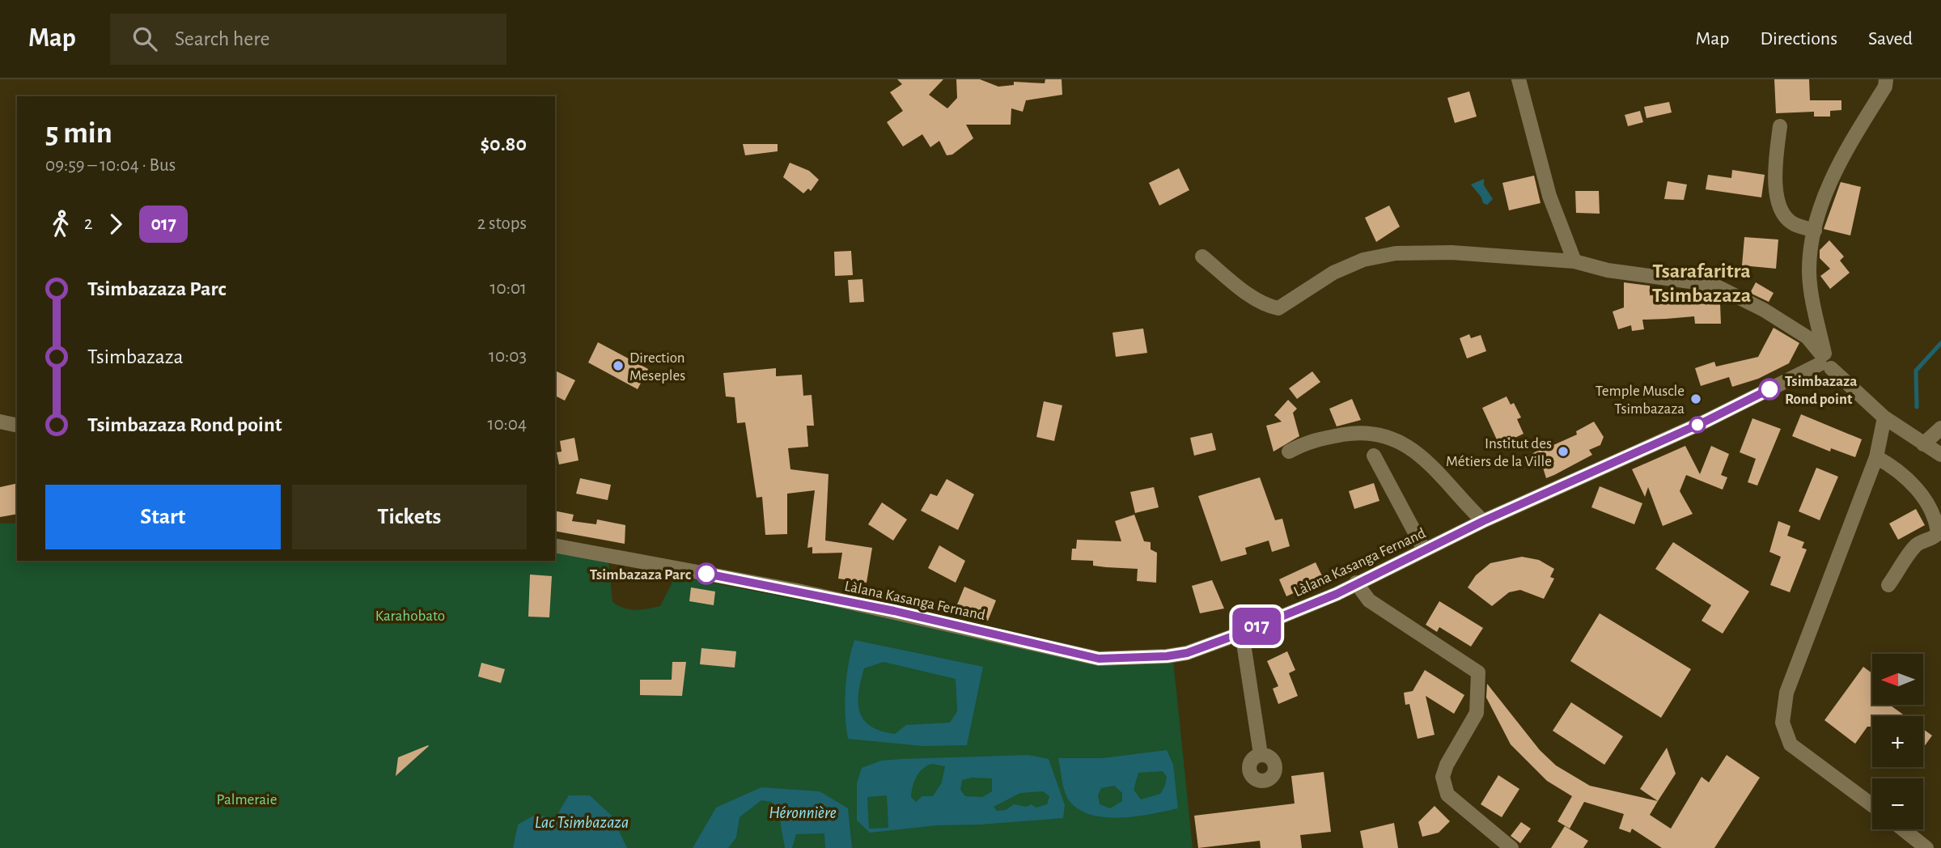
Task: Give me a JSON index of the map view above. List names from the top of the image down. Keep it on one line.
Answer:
{"streets":{"street":["Làlana Kasanga Fernand"]},"districts":["Tsarafaritra Tsimbazaza"],"water":["Héronnière","Lac Tsimbazaza"],"parks":["Karahobato","Palmeraie"],"places":["Direction Meseples","Tsimbazaza Rond point","Temple Muscle Tsimbazaza","Institut des Métiers de la Ville","Tsimbazaza Parc"],"lines":["bus line 017"],"north":"left","page":{"header":"Map","search":"Search here","nav":["Map","Directions","Saved"],"on_map":"017","heading":["5 min","09:59 – 10:04 · Bus","$0.80"],"legs":["2","017","2 stops"],"list":[{"name":"Tsimbazaza Parc","value":"10:01"},{"name":"Tsimbazaza","value":"10:03"},{"name":"Tsimbazaza Rond point","value":"10:04"}],"buttons":["Start","Tickets"],"map_buttons":["+","−"]}}
